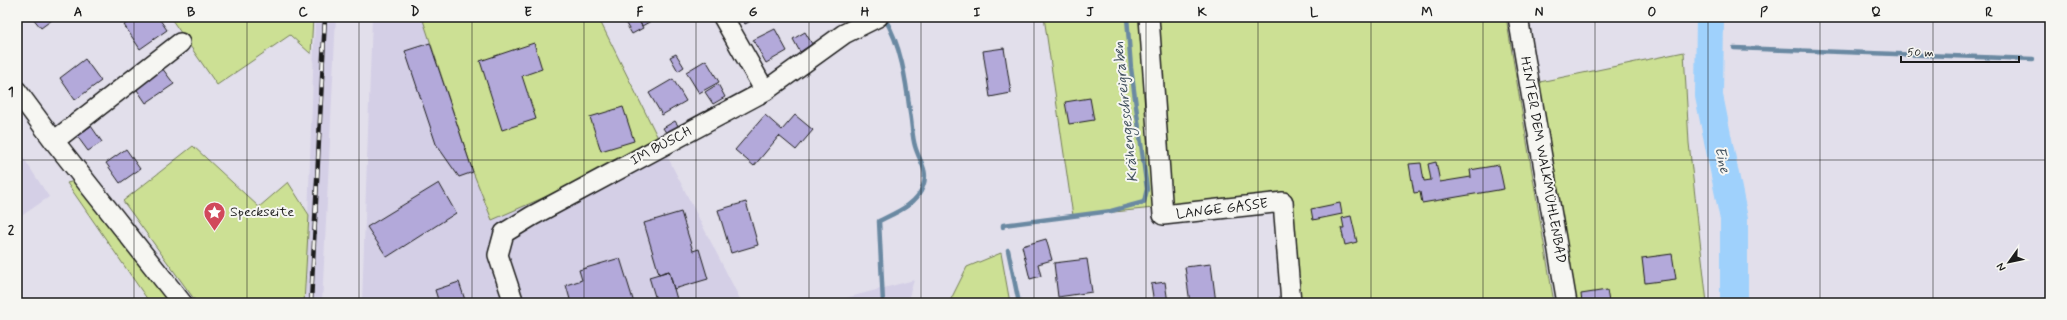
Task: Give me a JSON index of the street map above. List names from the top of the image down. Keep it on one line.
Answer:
{"streets":{"street":["IM BUSCH","HINTER DEM WALKMÜHLENBAD","LANGE GASSE"]},"water":["Krähengeschreigraben","Eine"],"places":{"place":["Speckseite"]},"scale_bar":"50 m","north":"bottom left","grid":{"columns":["A","B","C","D","E","F","G","H","I","J","K","L","M","N","O","P","Q","R"],"rows":["1","2"]}}
